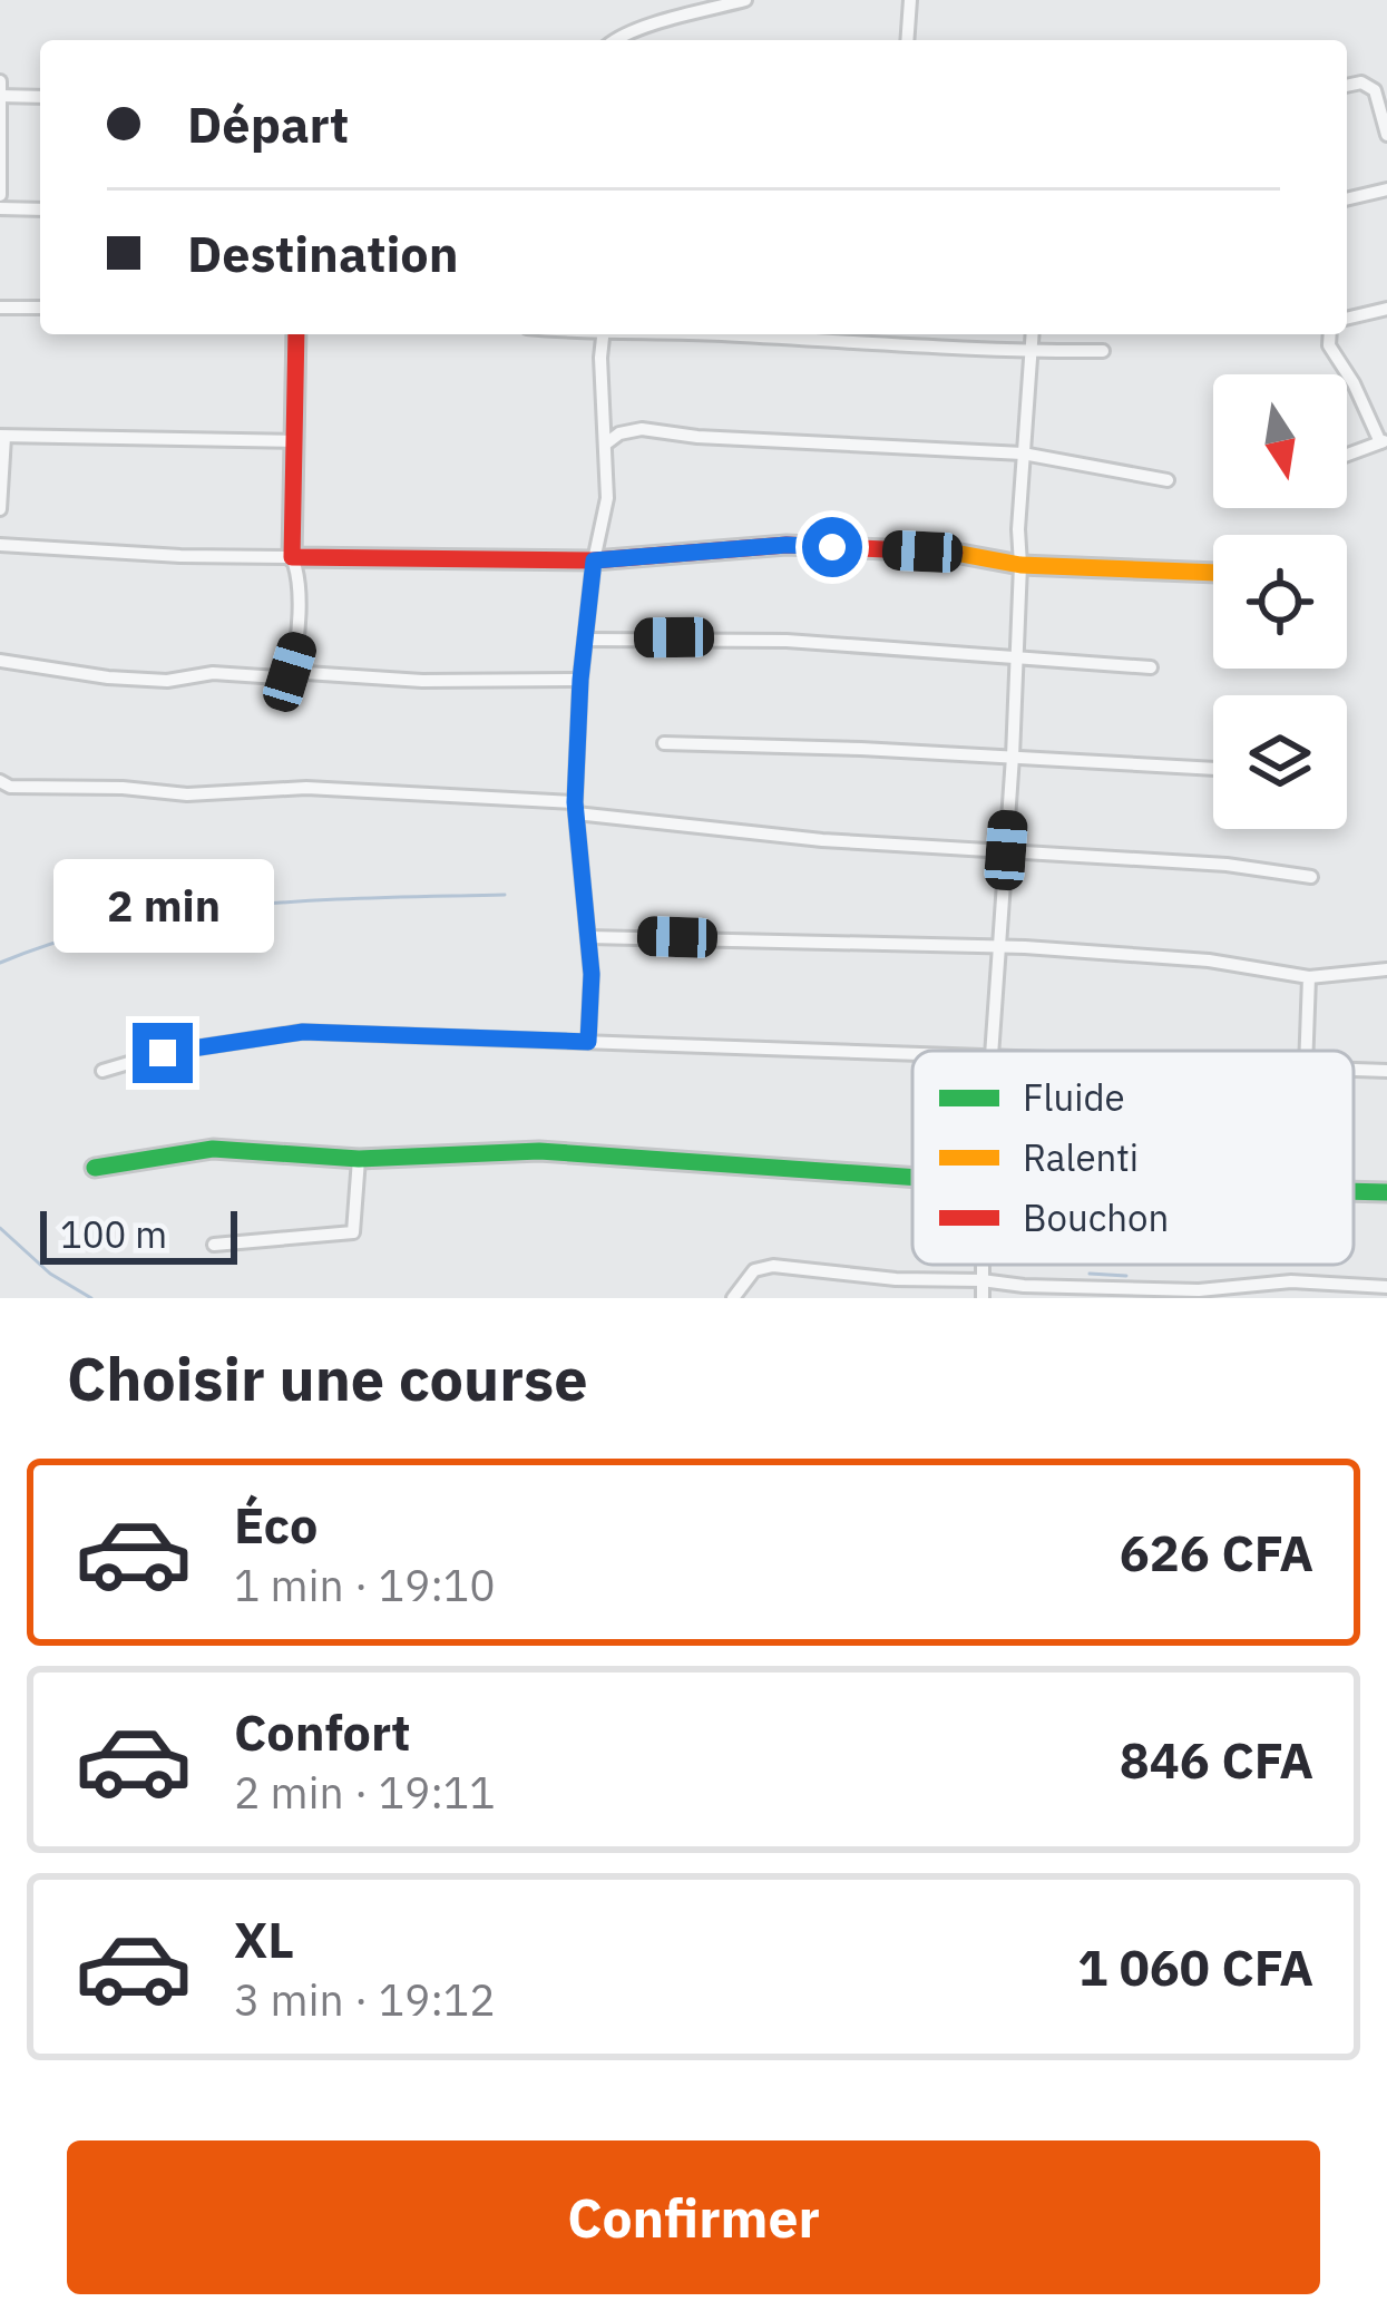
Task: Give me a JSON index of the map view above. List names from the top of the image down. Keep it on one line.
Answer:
{"legend":["Fluide","Ralenti","Bouchon"],"scale_bar":"100 m","north":"bottom","page":{"banner":["Départ","Destination"],"bubble":"2 min","scale":"100 m","heading":"Choisir une course","list":[{"name":"Éco","note":"1 min · 19:10","value":"626 CFA"},{"name":"Confort","note":"2 min · 19:11","value":"846 CFA"},{"name":"XL","note":"3 min · 19:12","value":"1 060 CFA"}],"buttons":"Confirmer"}}
